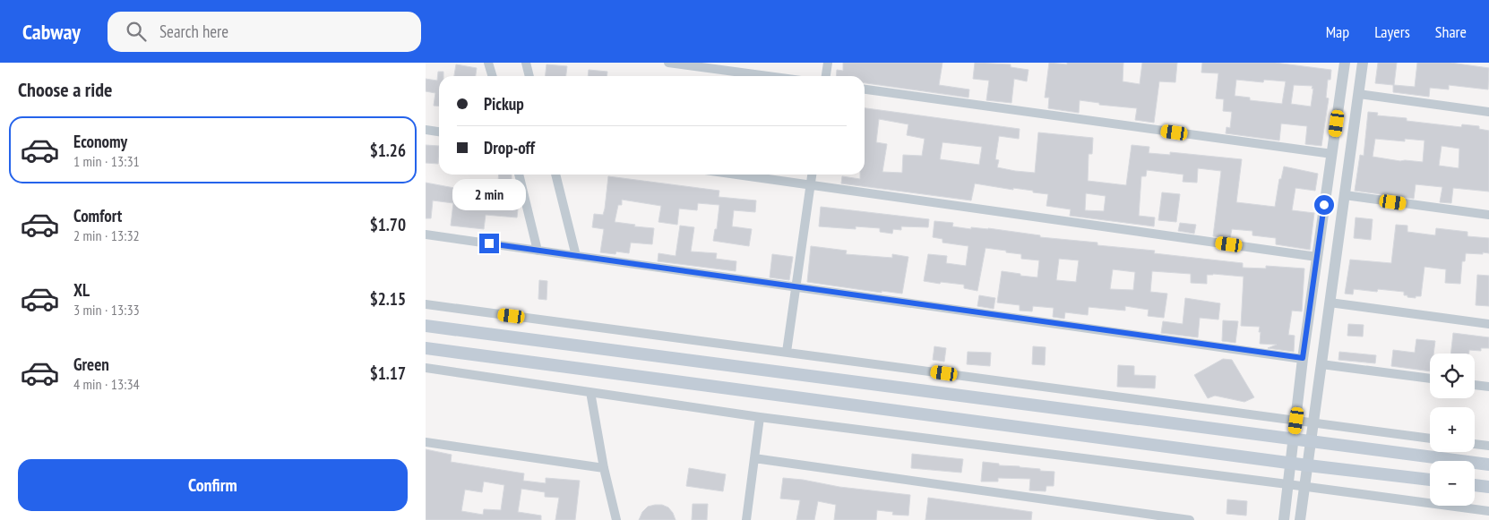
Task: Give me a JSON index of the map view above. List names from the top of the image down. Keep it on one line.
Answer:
{"page":{"header":"Cabway","search":"Search here","nav":["Map","Layers","Share"],"heading":"Choose a ride","banner":["Pickup","Drop-off"],"list":[{"name":"Economy","note":"1 min · 13:31","value":"$1.26"},{"name":"Comfort","note":"2 min · 13:32","value":"$1.70"},{"name":"XL","note":"3 min · 13:33","value":"$2.15"},{"name":"Green","note":"4 min · 13:34","value":"$1.17"}],"bubble":"2 min","map_buttons":["+","−"],"buttons":"Confirm"}}
